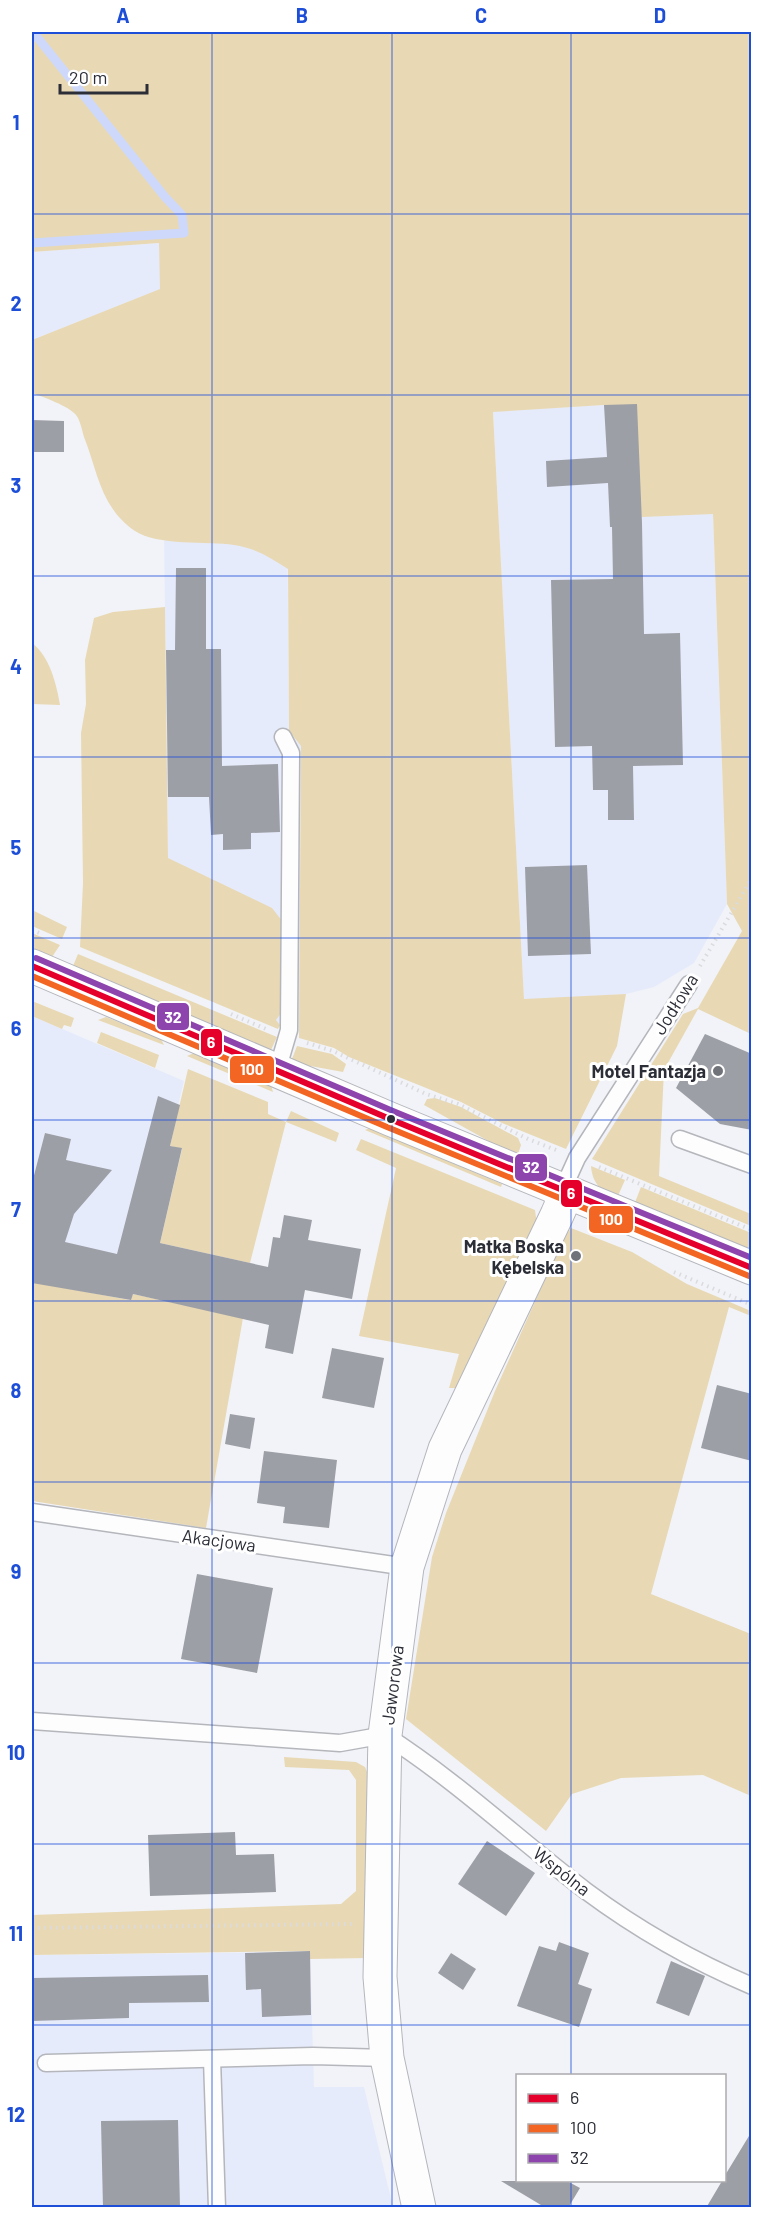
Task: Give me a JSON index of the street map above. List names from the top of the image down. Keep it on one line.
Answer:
{"streets":{"street":["Jaworowa"],"lane":["Jodłowa","Akacjowa","Wspólna"]},"crossings":[["Jodłowa","Jaworowa"],["Akacjowa","Jaworowa"],["Jaworowa","Wspólna"]],"places":["Motel Fantazja","Matka Boska Kębelska"],"lines":["transit line 32","transit line 6","transit line 100"],"legend":["6","100","32"],"scale_bar":"20 m","grid":{"columns":["A","B","C","D"],"rows":["1","2","3","4","5","6","7","8","9","10","11","12"]}}
